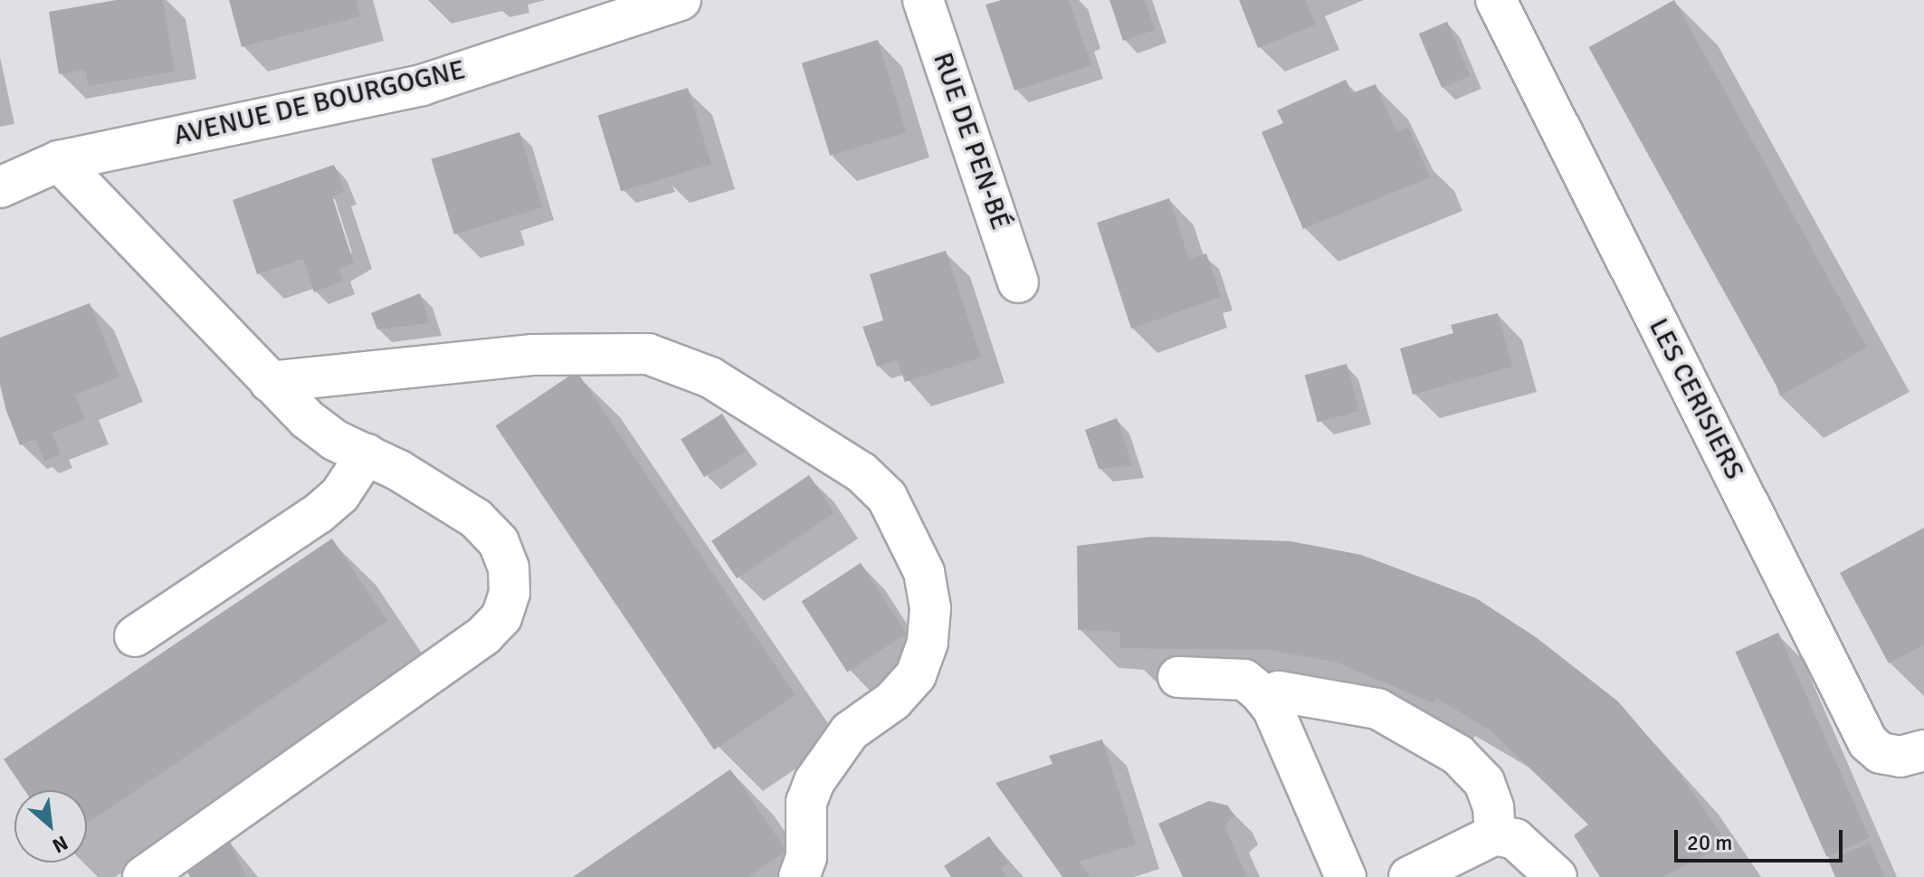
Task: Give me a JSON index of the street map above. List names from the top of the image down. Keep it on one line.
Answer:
{"streets":{"street":["AVENUE DE BOURGOGNE","RUE DE PEN-BÉ","LES CERISIERS"]},"scale_bar":"20 m","north":"bottom right"}
